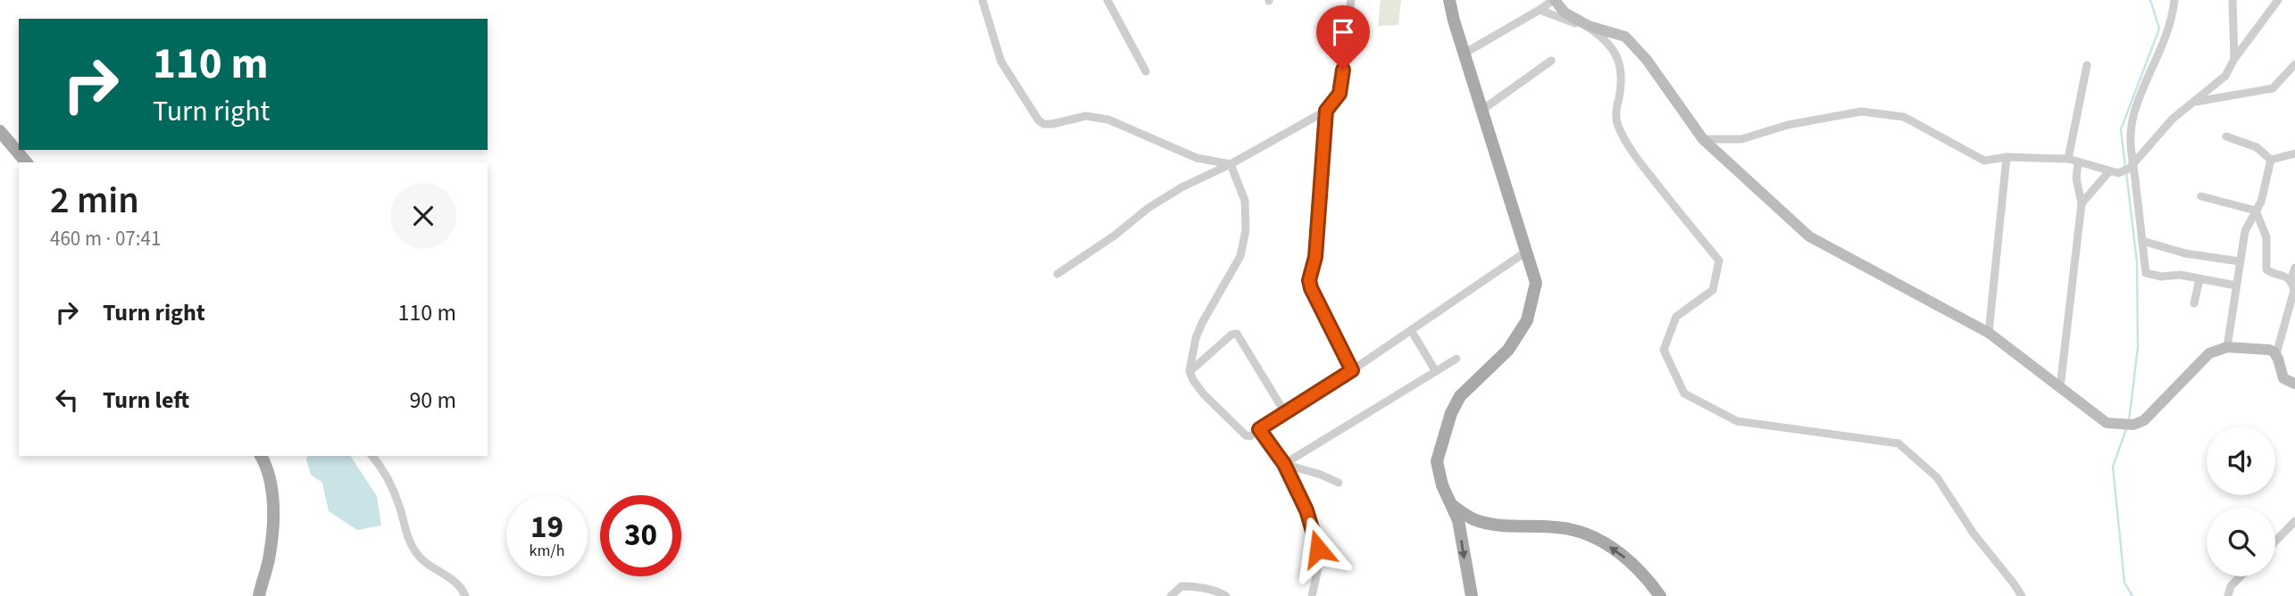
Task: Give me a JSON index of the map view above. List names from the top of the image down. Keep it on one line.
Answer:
{"page":{"turn":["110 m","Turn right"],"heading":["2 min","460 m · 07:41"],"list":[{"name":"Turn right","value":"110 m"},{"name":"Turn left","value":"90 m"}],"speed":"19 km/h","limit":"30"}}
